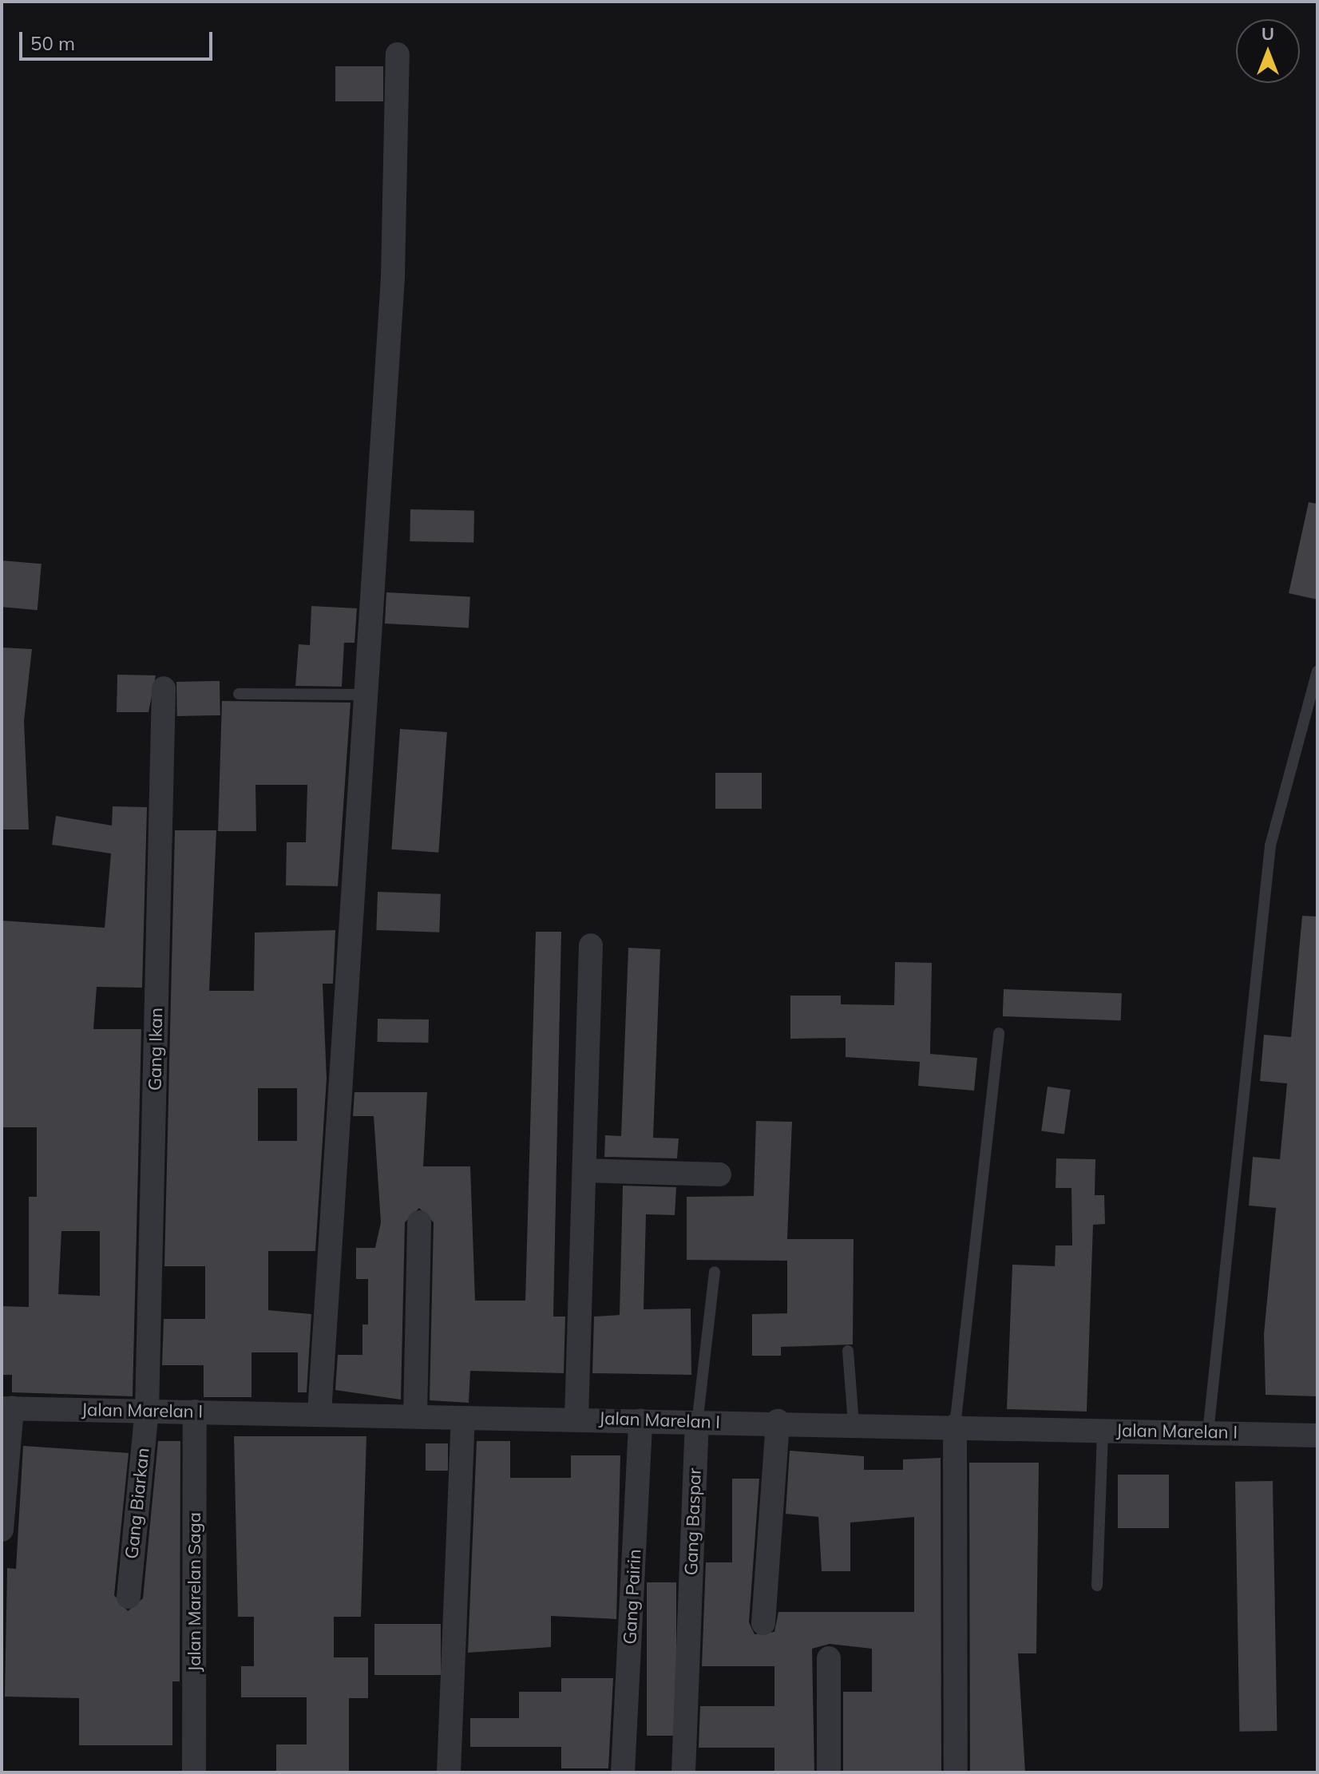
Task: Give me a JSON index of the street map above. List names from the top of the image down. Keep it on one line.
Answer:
{"streets":{"street":["Gang Ikan","Jalan Marelan I","Gang Biarkan","Gang Baspar","Jalan Marelan Saga","Gang Pairin"]},"crossings":[["Gang Ikan","Jalan Marelan I"],["Gang Ikan","Gang Biarkan"],["Jalan Marelan I","Gang Biarkan"],["Jalan Marelan I","Gang Baspar"],["Jalan Marelan I","Jalan Marelan Saga"],["Jalan Marelan I","Gang Pairin"]],"scale_bar":"50 m","north":"top"}
